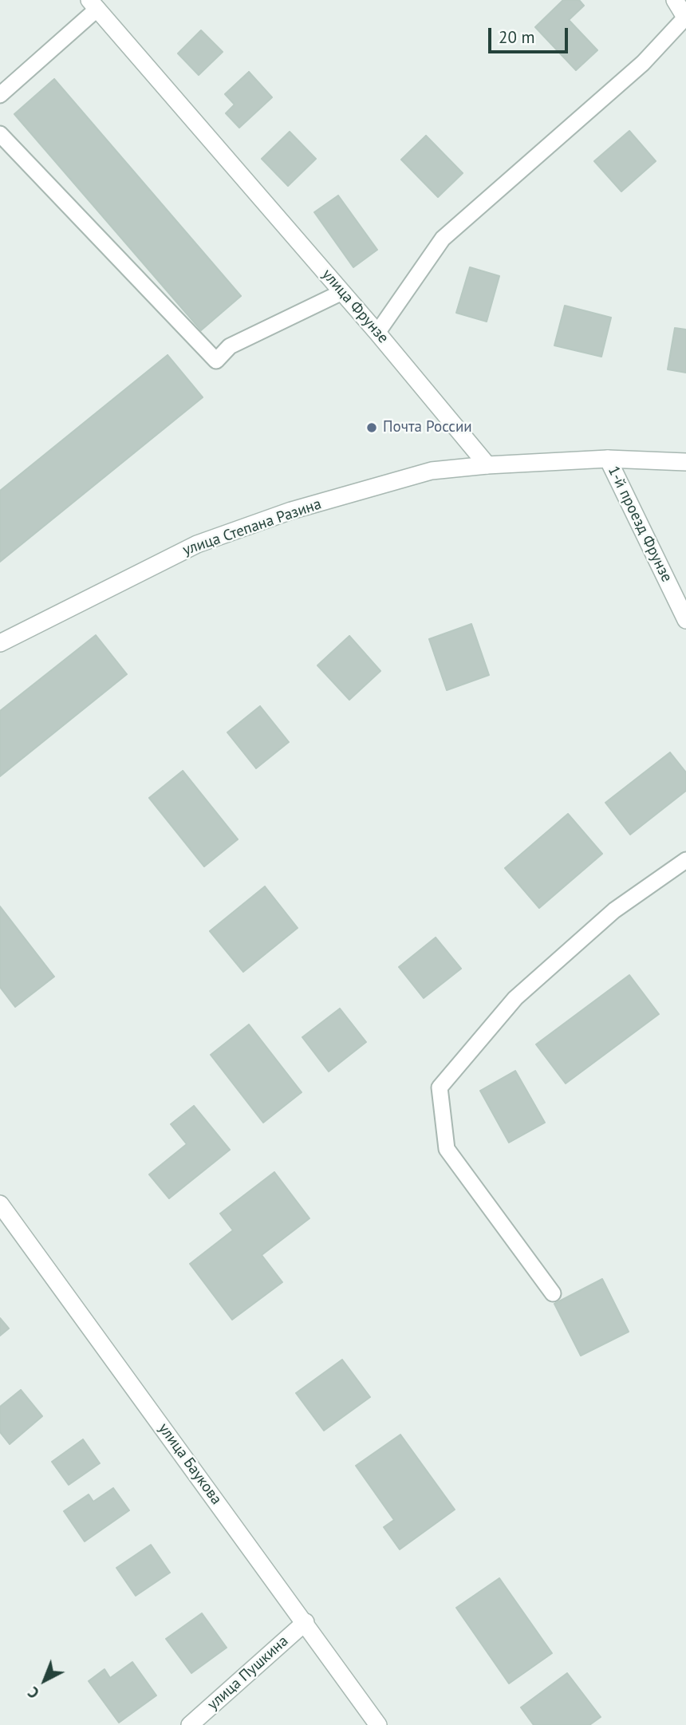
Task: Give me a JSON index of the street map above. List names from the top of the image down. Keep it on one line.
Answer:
{"streets":{"street":["улица Фрунзе","1-й проезд Фрунзе","улица Степана Разина","улица Баукова","улица Пушкина"]},"crossings":[["улица Фрунзе","улица Степана Разина"],["улица Баукова","улица Пушкина"]],"places":["Почта России"],"scale_bar":"20 m","north":"bottom left"}
